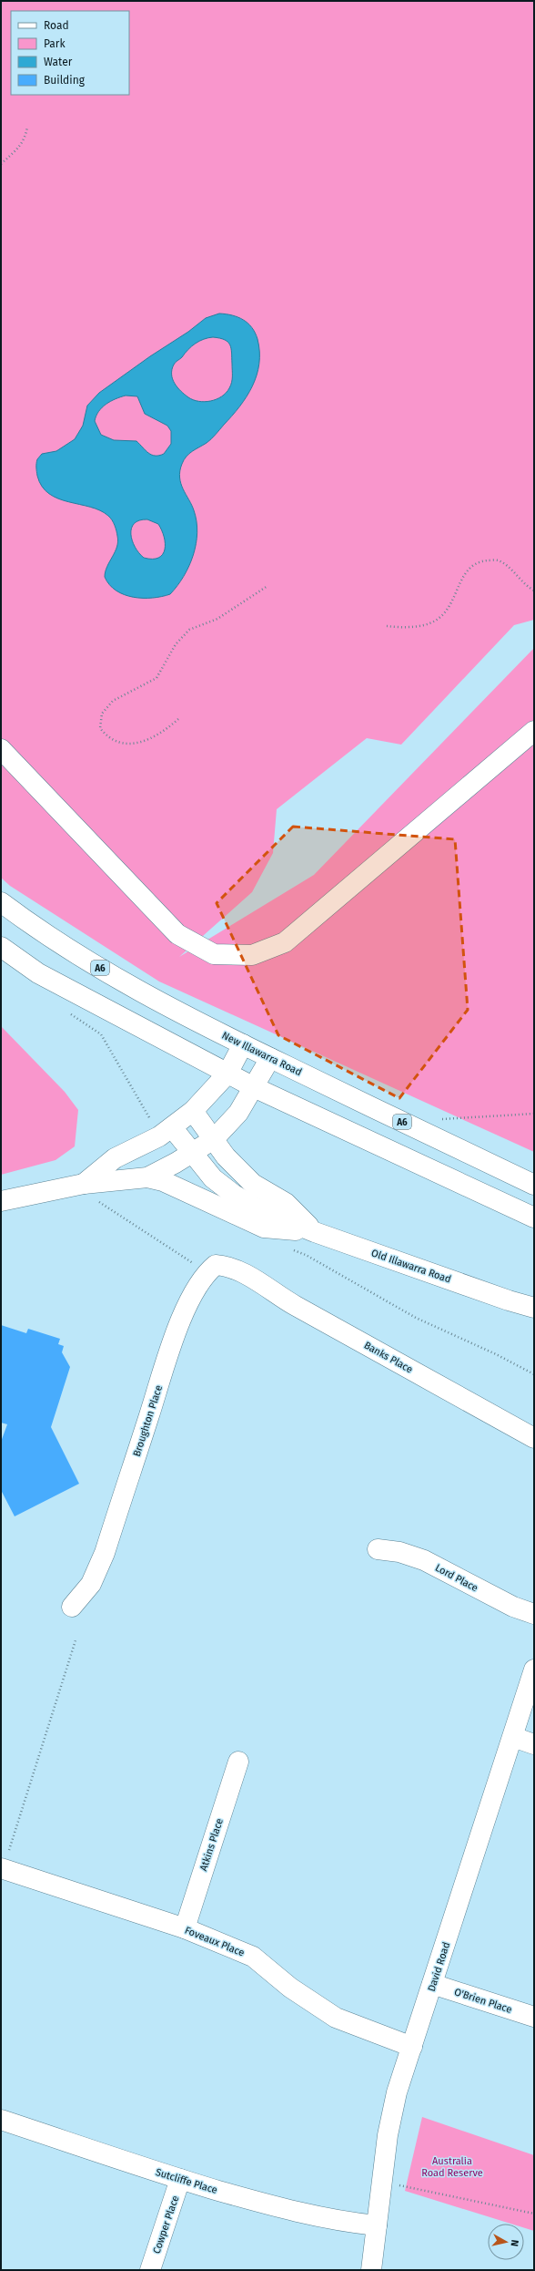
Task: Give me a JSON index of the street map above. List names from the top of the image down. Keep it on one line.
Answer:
{"streets":{"main road":["A6","New Illawarra Road","Old Illawarra Road","Banks Place","Broughton Place","Lord Place","Atkins Place","Foveaux Place","David Road","O'Brien Place","Sutcliffe Place","Cowper Place"]},"crossings":[["New Illawarra Road","Old Illawarra Road"],["Banks Place","Broughton Place"],["Atkins Place","Foveaux Place"],["Foveaux Place","David Road"],["David Road","O'Brien Place"],["David Road","Sutcliffe Place"],["Sutcliffe Place","Cowper Place"]],"parks":["Australia Road Reserve"],"legend":["Road","Park","Water","Building"],"north":"right"}
